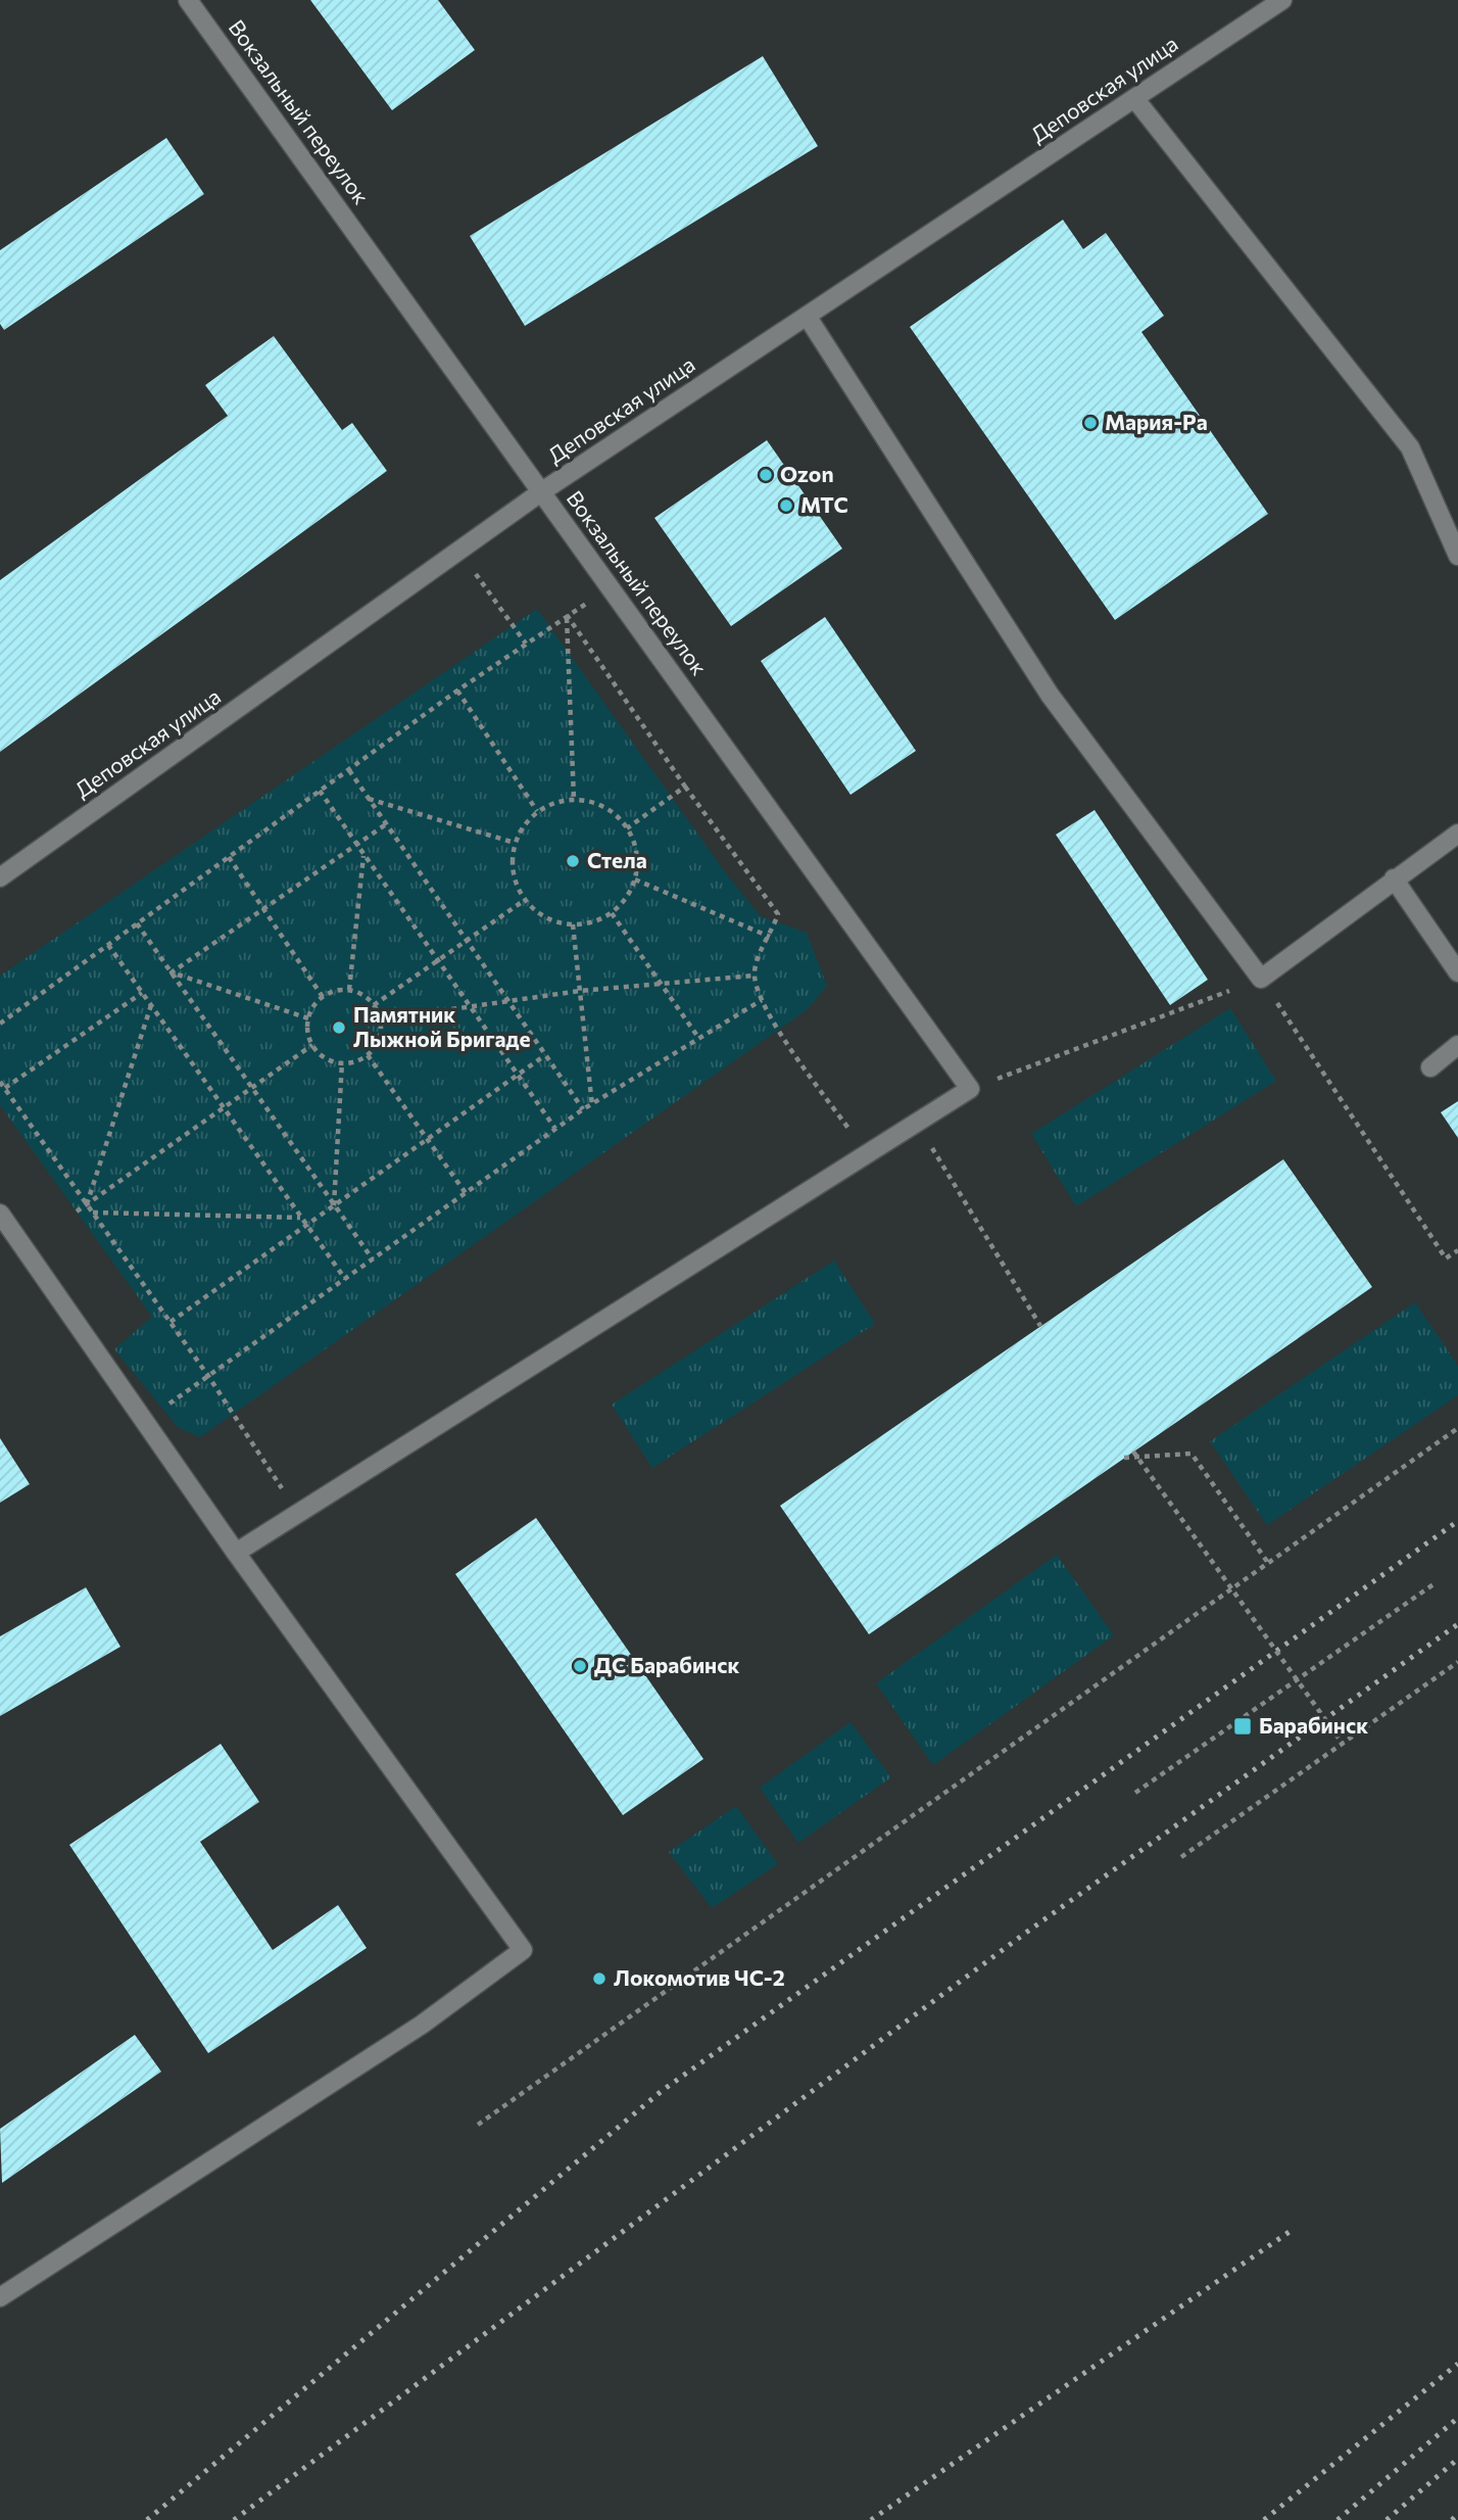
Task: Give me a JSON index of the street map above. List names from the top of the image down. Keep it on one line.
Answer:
{"streets":{"street":["Деповская улица","Вокзальный переулок"]},"crossings":[["Деповская улица","Вокзальный переулок"]],"places":{"other":["Мария-Ра","Ozon","МТС","Стела","Памятник Лыжной Бригаде","ДС Барабинск","Локомотив ЧС-2"],"transit":["Барабинск"]}}
